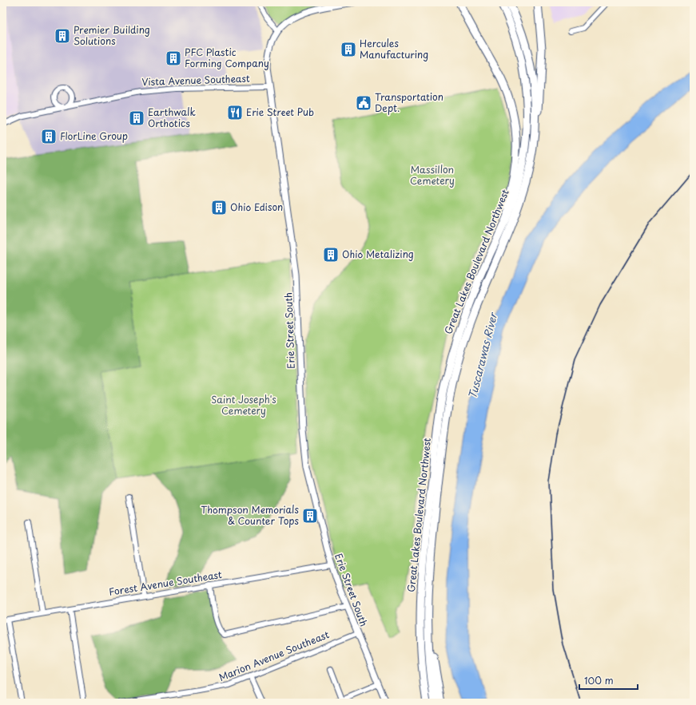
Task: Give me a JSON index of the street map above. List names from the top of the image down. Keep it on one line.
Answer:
{"streets":{"highway":["Great Lakes Boulevard Northwest"],"main road":["Erie Street South"],"street":["Vista Avenue Southeast","Forest Avenue Southeast","Marion Avenue Southeast"]},"crossings":[["Vista Avenue Southeast","Erie Street South"],["Erie Street South","Forest Avenue Southeast"],["Erie Street South","Marion Avenue Southeast"]],"water":["Tuscarawas River"],"parks":["Massillon Cemetery","Saint Joseph's Cemetery"],"places":{"building":["Premier Building Solutions","Hercules Manufacturing","PFC Plastic Forming Company","Earthwalk Orthotics","FlorLine Group","Ohio Edison","Ohio Metalizing","Thompson Memorials & Counter Tops"],"public building":["Transportation Dept."],"restaurant":["Erie Street Pub"]},"scale_bar":"100 m"}
